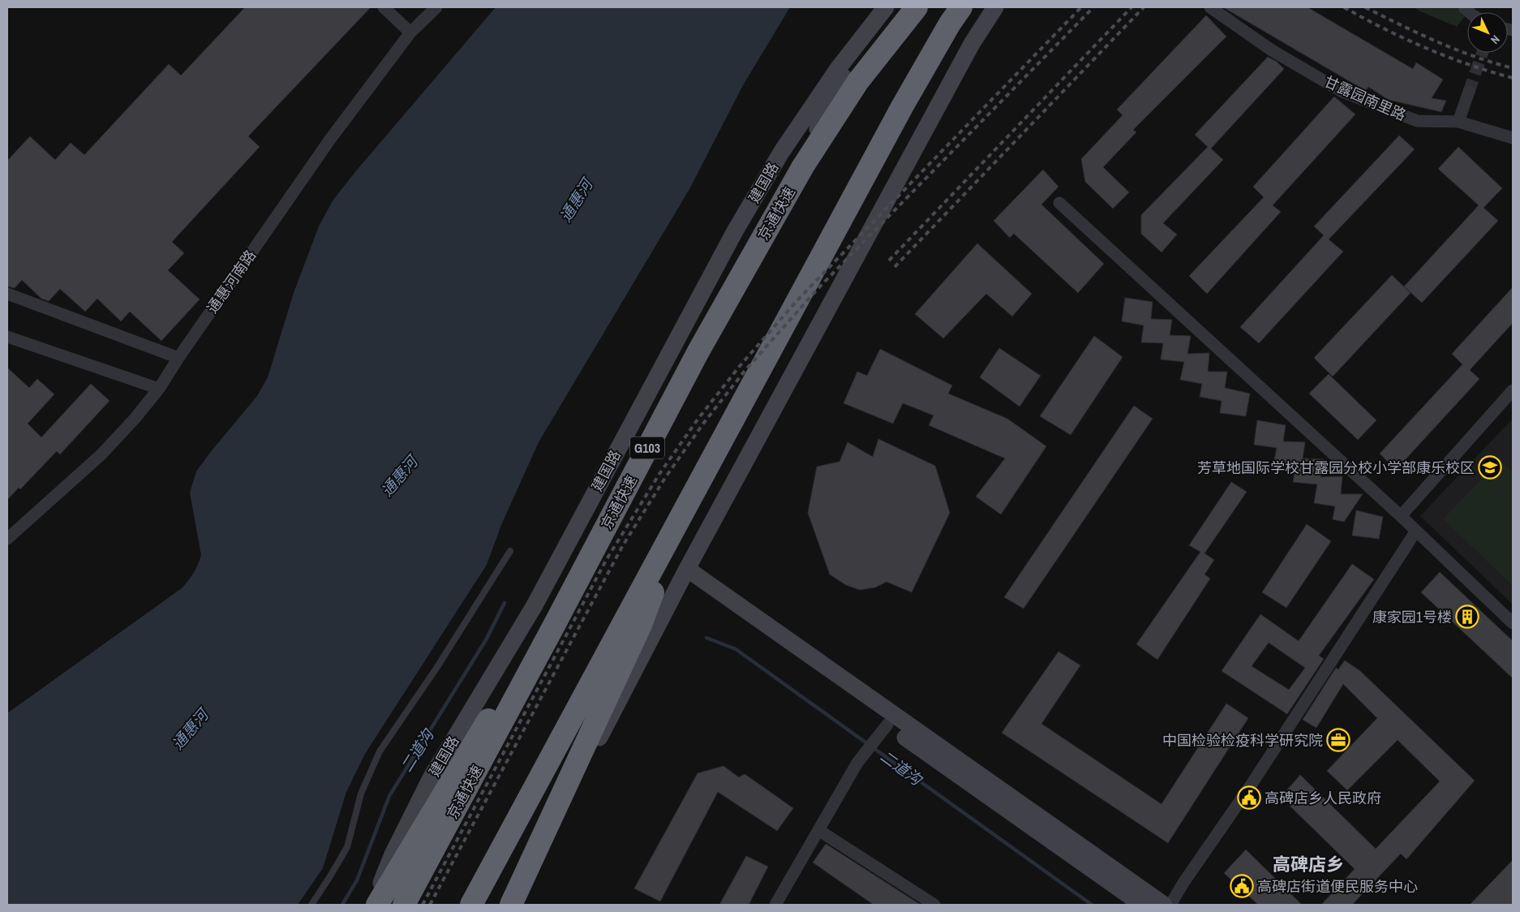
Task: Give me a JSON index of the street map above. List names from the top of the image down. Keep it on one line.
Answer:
{"streets":{"highway":["京通快速","G103"],"main road":["建国路"],"street":["甘露园南里路","通惠河南路"]},"districts":["高碑店乡"],"water":["通惠河","二道沟"],"places":{"school or university":["芳草地国际学校甘露园分校小学部康乐校区"],"building":["康家园1号楼"],"office":["中国检验检疫科学研究院"],"public building":["高碑店乡人民政府","高碑店街道便民服务中心"]},"north":"bottom right"}
